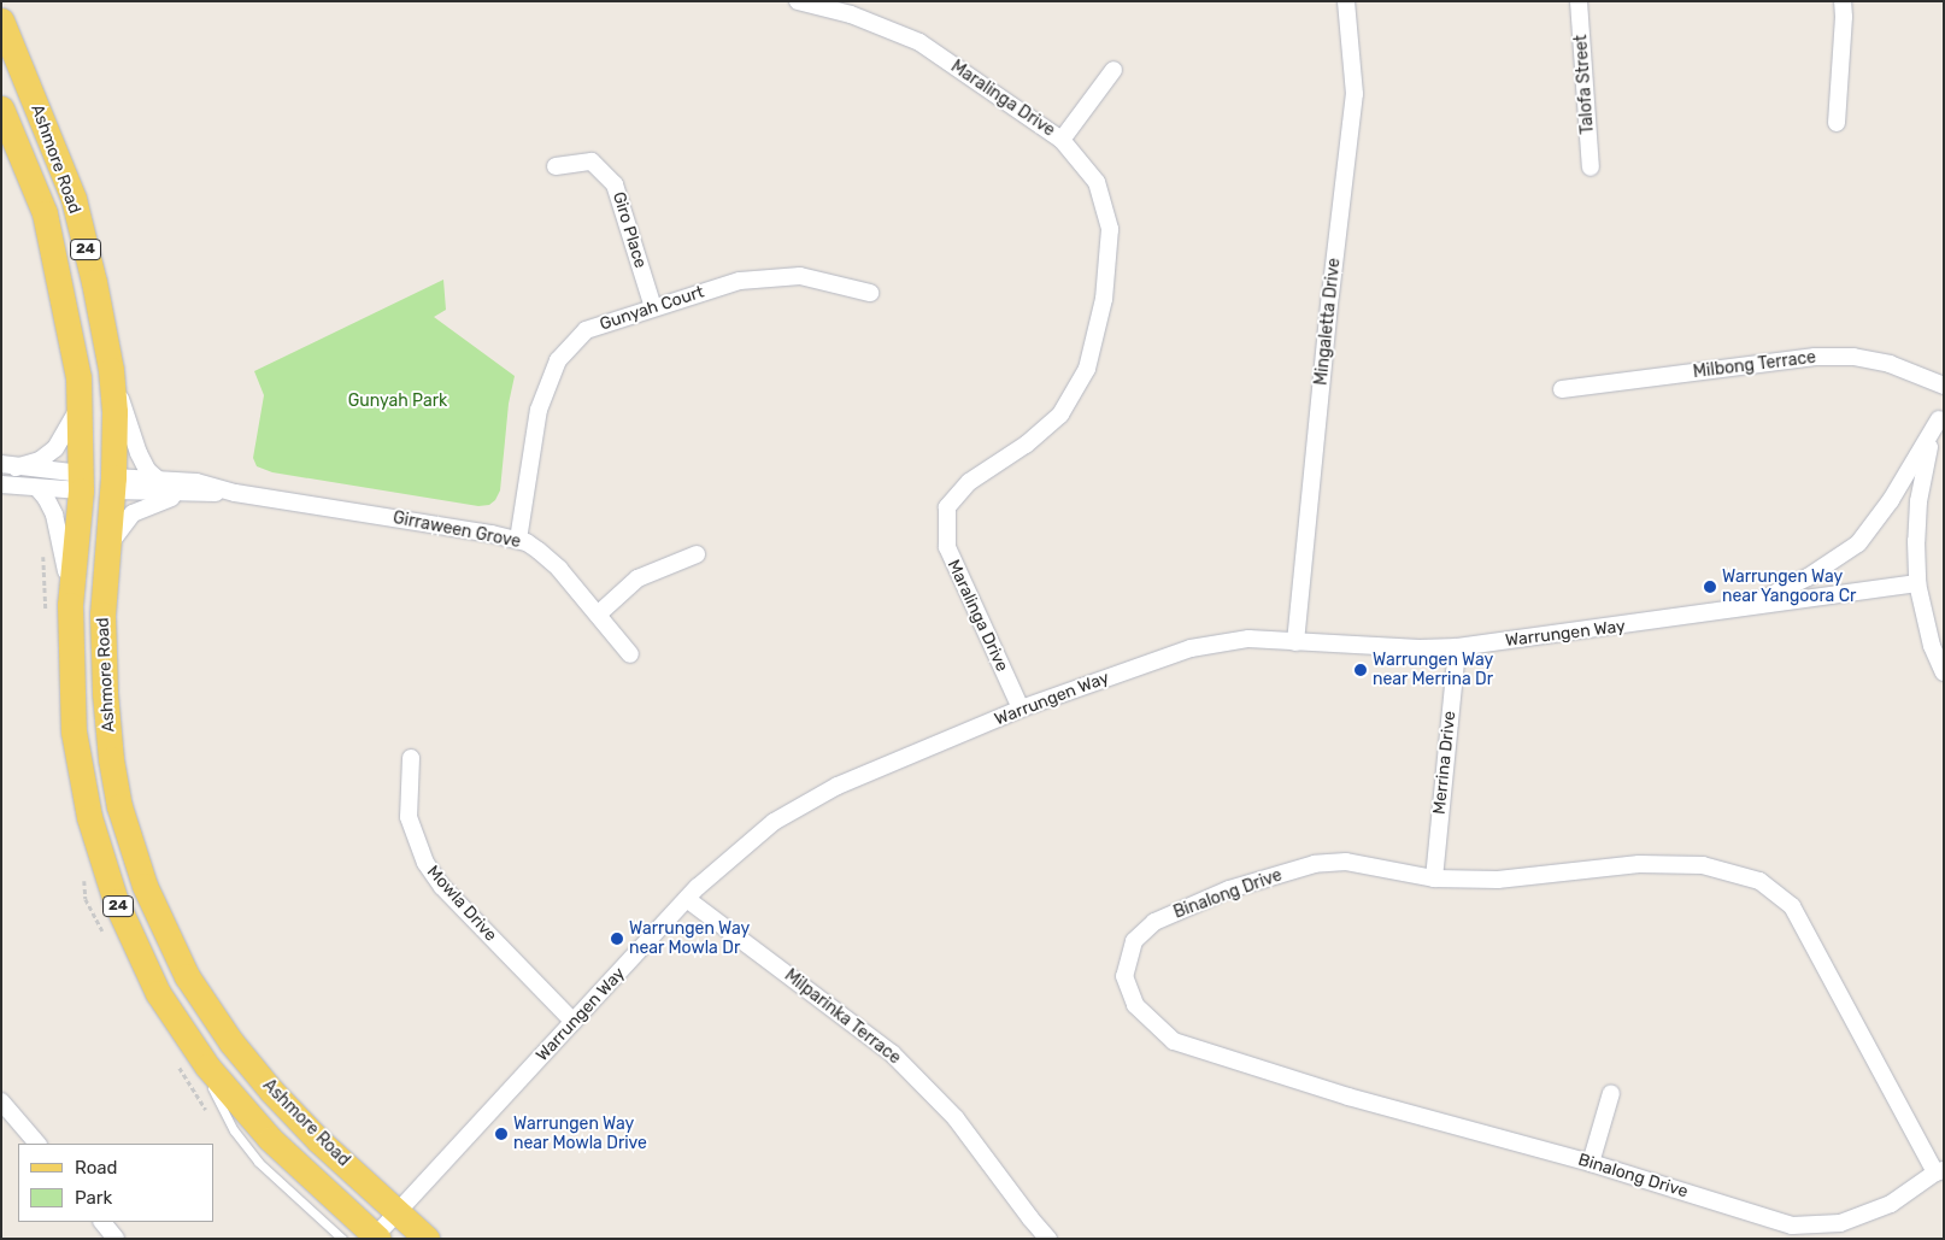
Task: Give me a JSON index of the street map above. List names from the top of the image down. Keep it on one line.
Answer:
{"streets":{"main road":["Ashmore Road","24"],"street":["Talofa Street","Maralinga Drive","Giro Place","Gunyah Court","Mingaletta Drive","Milbong Terrace","Girraween Grove","Warrungen Way","Merrina Drive","Binalong Drive","Mowla Drive","Milparinka Terrace"]},"crossings":[["Maralinga Drive","Warrungen Way"],["Ashmore Road","Girraween Grove"],["Ashmore Road","Warrungen Way"],["Giro Place","Gunyah Court"],["Gunyah Court","Girraween Grove"],["Mingaletta Drive","Warrungen Way"],["Warrungen Way","Merrina Drive"],["Warrungen Way","Mowla Drive"],["Warrungen Way","Milparinka Terrace"],["Merrina Drive","Binalong Drive"]],"parks":["Gunyah Park"],"places":["Warrungen Way near Yangoora Cr","Warrungen Way near Merrina Dr","Warrungen Way near Mowla Dr","Warrungen Way near Mowla Drive"],"legend":["Road","Park"]}
